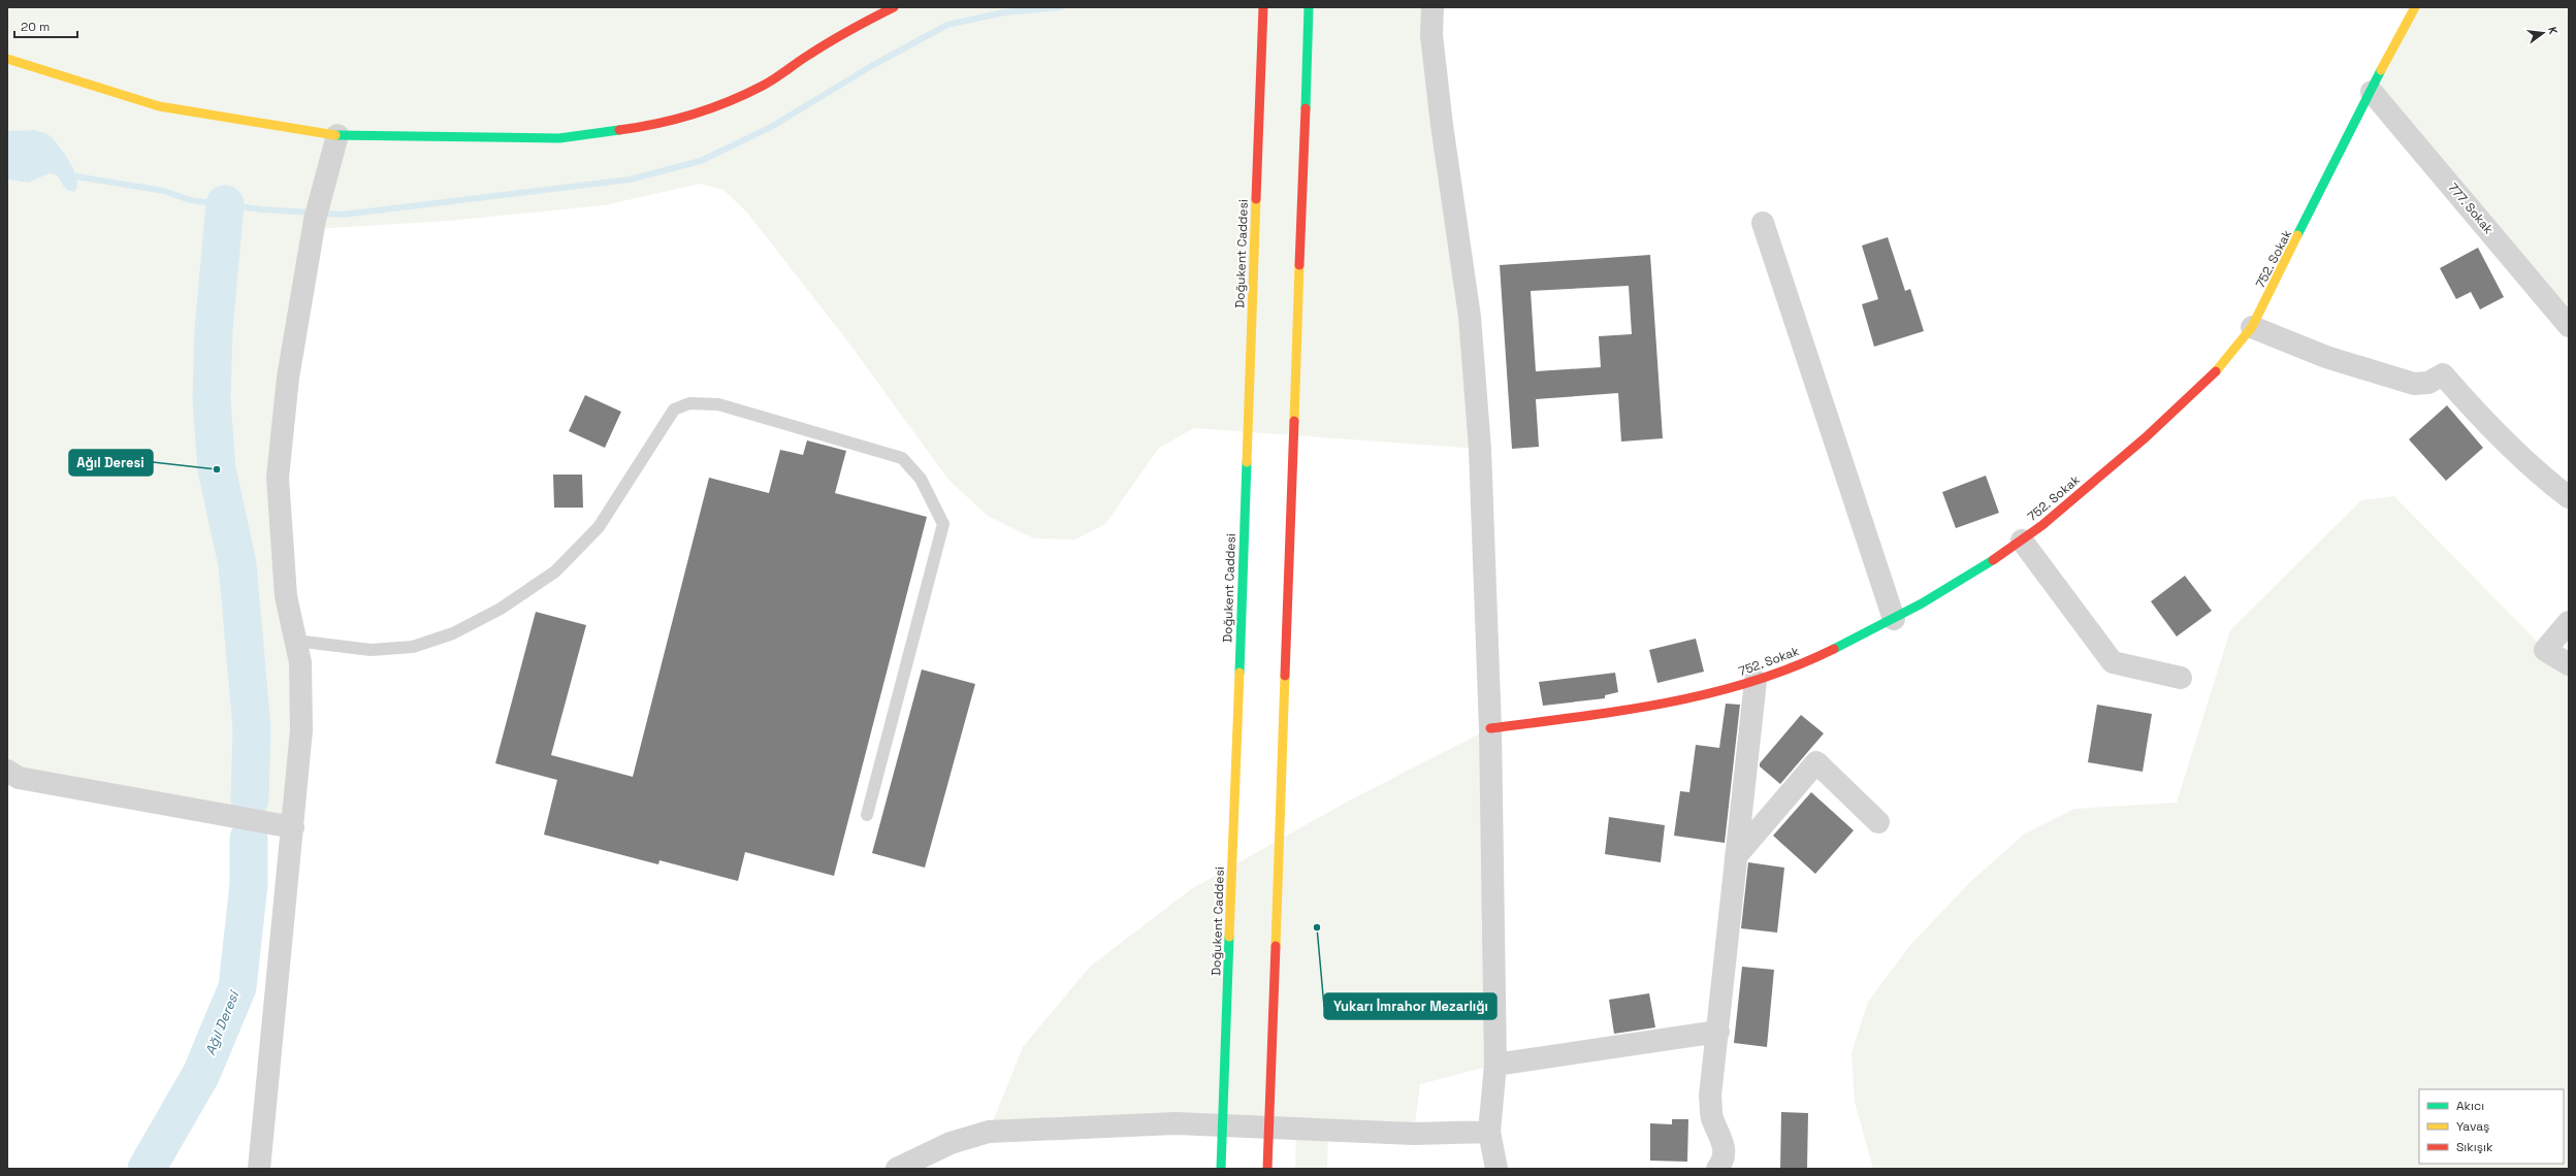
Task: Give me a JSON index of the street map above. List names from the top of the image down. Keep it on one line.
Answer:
{"streets":{"main road":["Doğukent Caddesi","752. Sokak"],"street":["777. Sokak"]},"crossings":[["777. Sokak","752. Sokak"]],"water":["Ağıl Deresi"],"places":["Ağıl Deresi","Yukarı İmrahor Mezarlığı"],"legend":["Akıcı","Yavaş","Sıkışık"],"scale_bar":"20 m","north":"right"}
